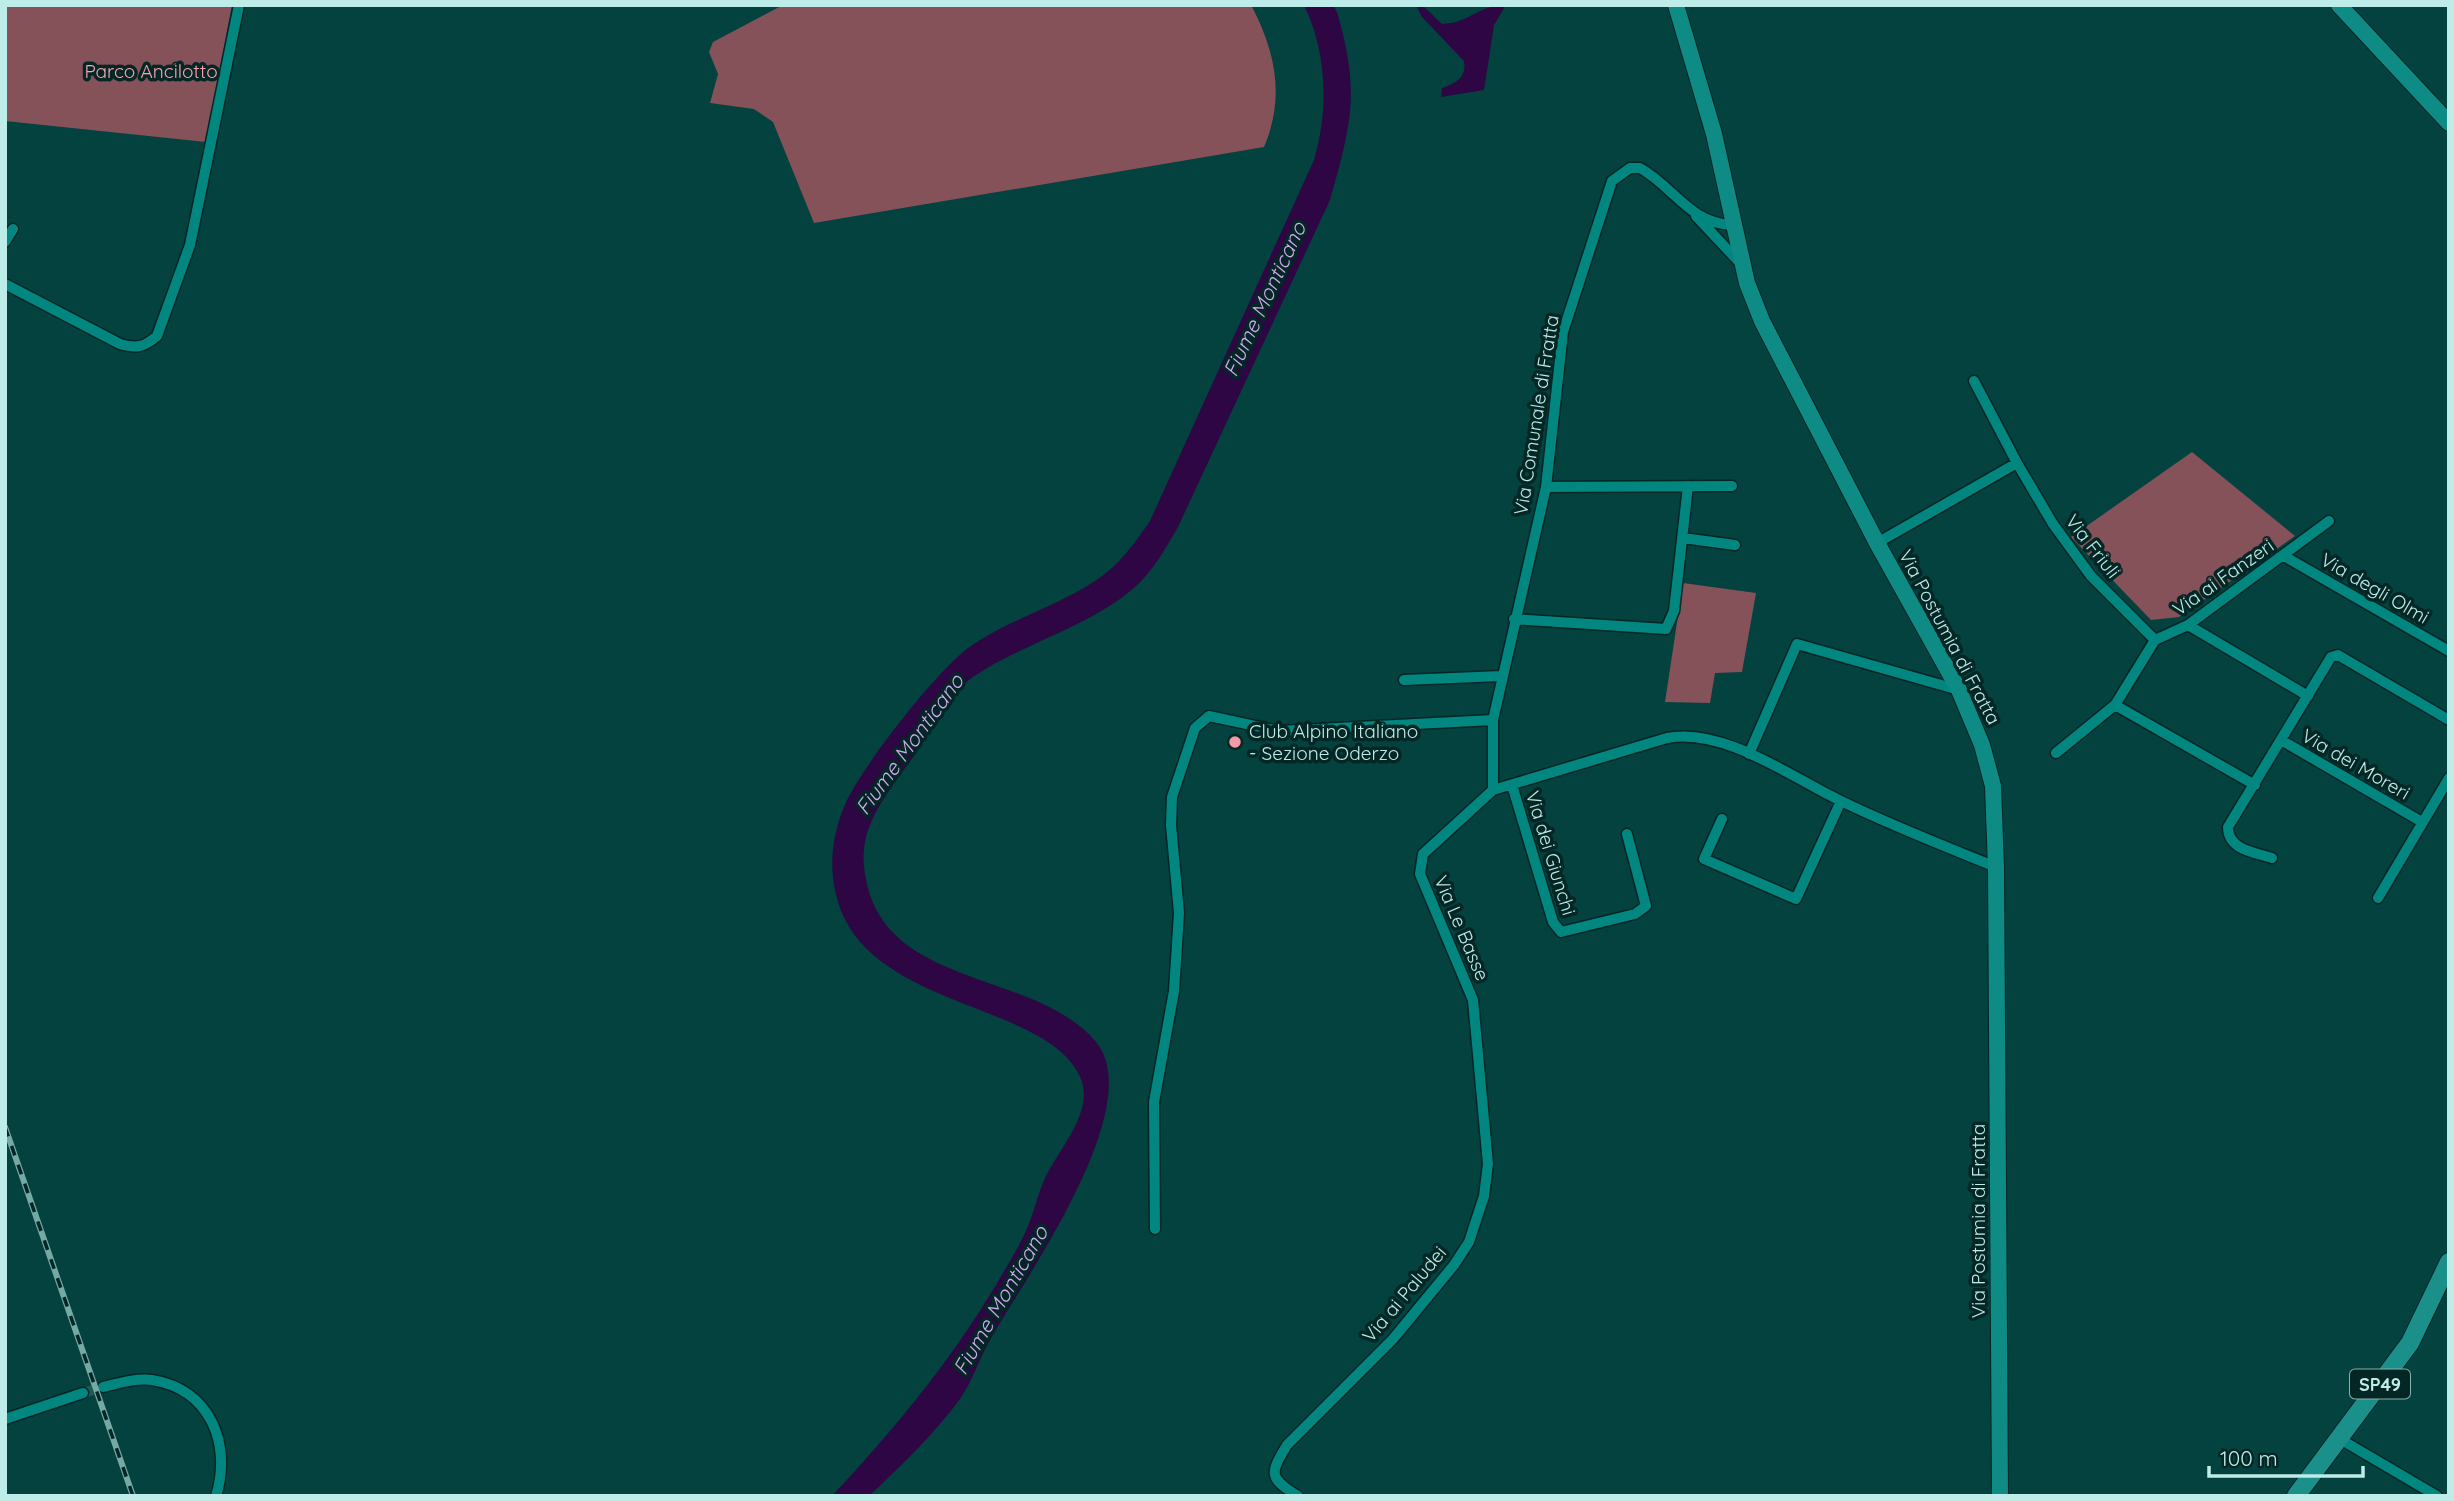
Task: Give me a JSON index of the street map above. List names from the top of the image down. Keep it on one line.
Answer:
{"streets":{"main road":["Via Postumia di Fratta","SP49"],"street":["Via Comunale di Fratta","Via Friuli","Via ai Fanzeri","Via degli Olmi","Via dei Moreri","Via dei Giunchi","Via Le Basse","Via ai Paludei"]},"crossings":[["Via Comunale di Fratta","Via Postumia di Fratta"],["Via Friuli","Via ai Fanzeri"],["Via ai Fanzeri","Via degli Olmi"],["Via Postumia di Fratta","Via Le Basse"],["Via dei Giunchi","Via Le Basse"],["Via Le Basse","Via ai Paludei"]],"water":["Fiume Monticano"],"parks":["Parco Ancilotto"],"places":["Club Alpino Italiano - Sezione Oderzo"],"scale_bar":"100 m"}
